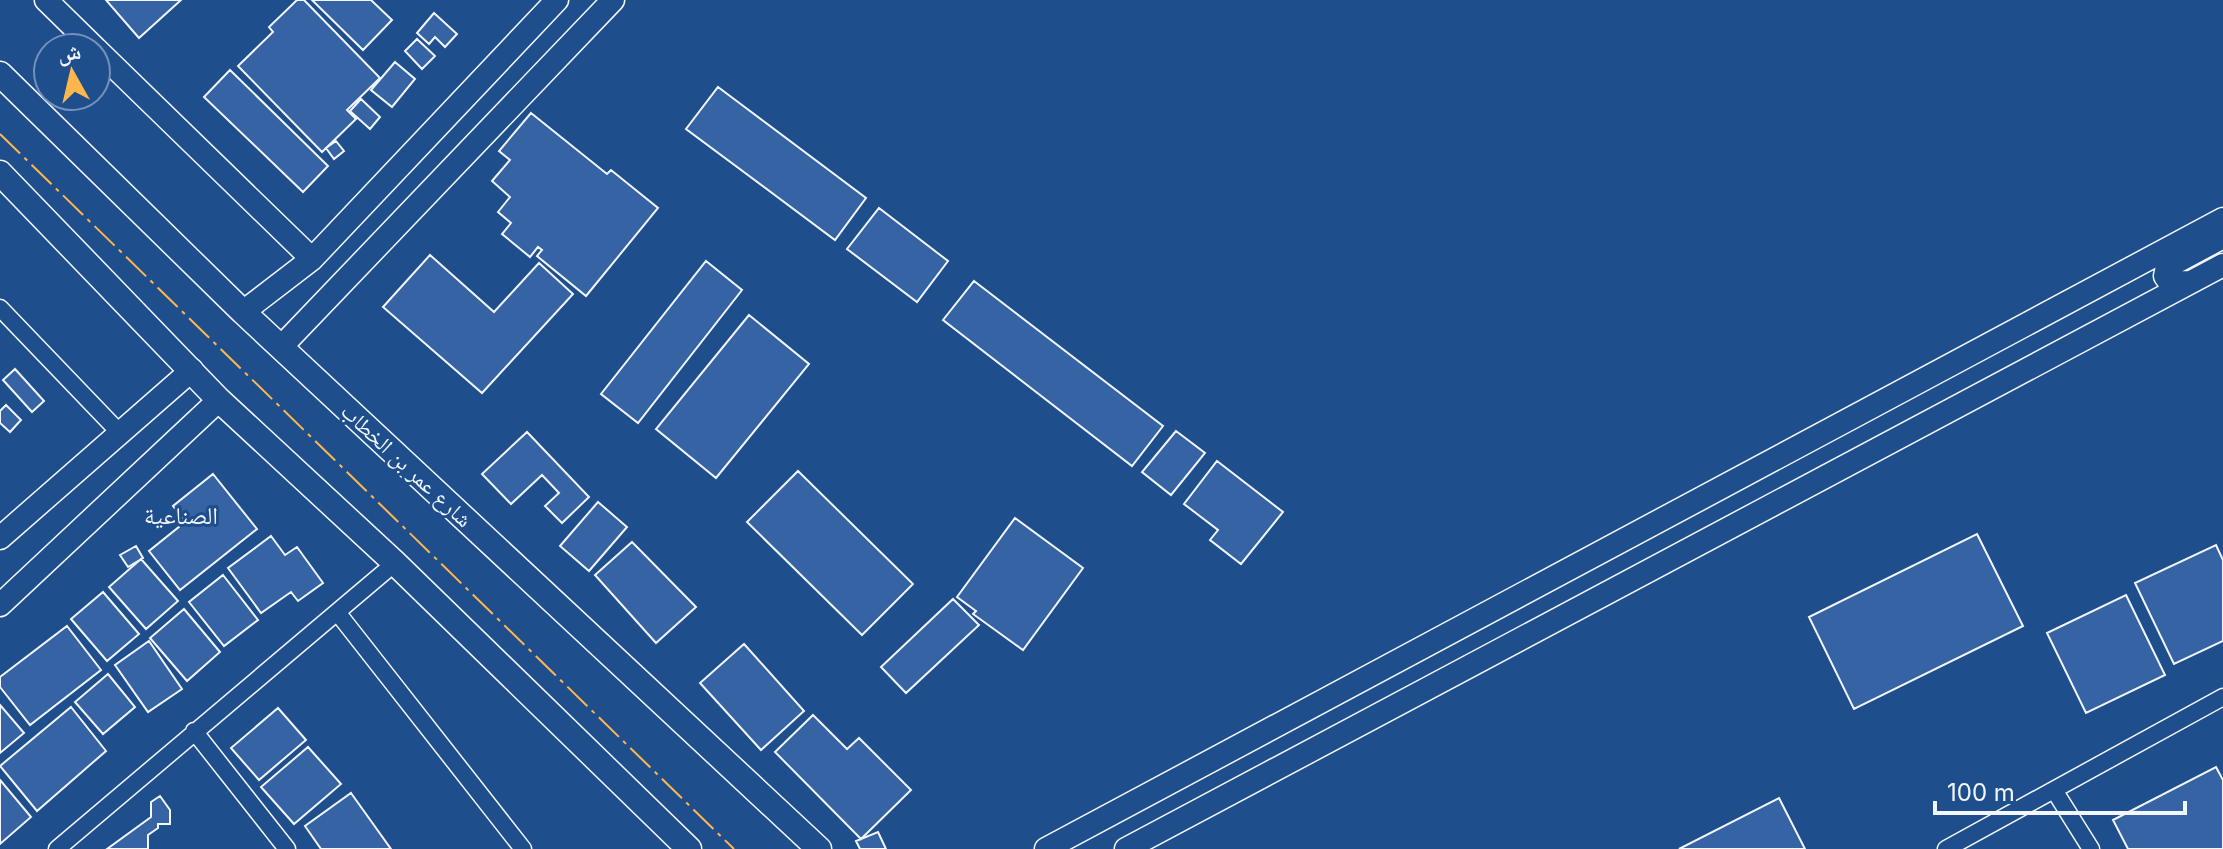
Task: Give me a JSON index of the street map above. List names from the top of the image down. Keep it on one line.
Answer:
{"streets":{"main road":["شارع عمر بن الخطاب"]},"districts":["الصناعية"],"scale_bar":"100 m","north":"top"}
